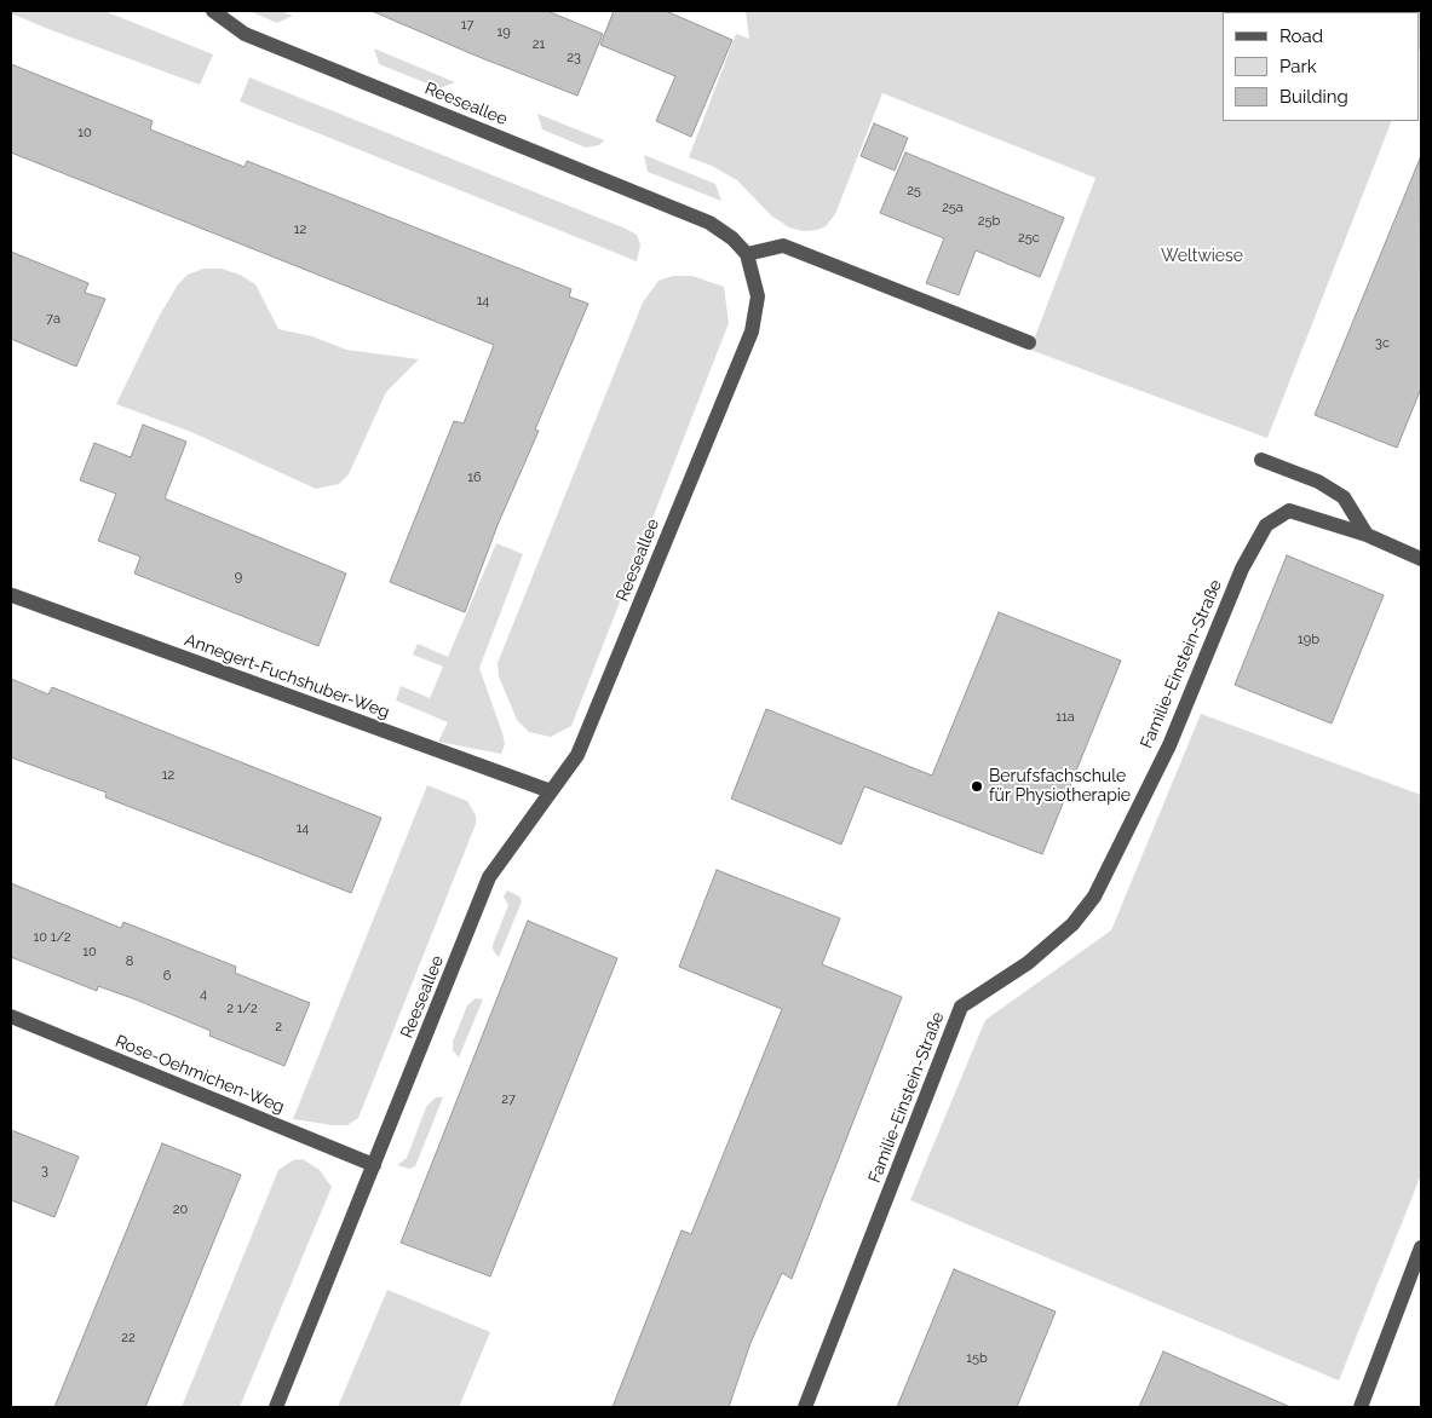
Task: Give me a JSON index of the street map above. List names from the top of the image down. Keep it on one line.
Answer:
{"streets":{"street":["Reeseallee","Familie-Einstein-Straße","Annegert-Fuchshuber-Weg","Rose-Oehmichen-Weg"]},"crossings":[["Reeseallee","Annegert-Fuchshuber-Weg"],["Reeseallee","Rose-Oehmichen-Weg"]],"parks":["Weltwiese"],"places":["Berufsfachschule für Physiotherapie"],"house_numbers":["17","19","21","23","10","25","25a","25b","12","25c","14","7a","3c","16","9","19b","11a","12","14","10 1/2","10","8","6","4","2 1/2","2","27","3","20","22","15b"],"legend":["Road","Park","Building"]}
